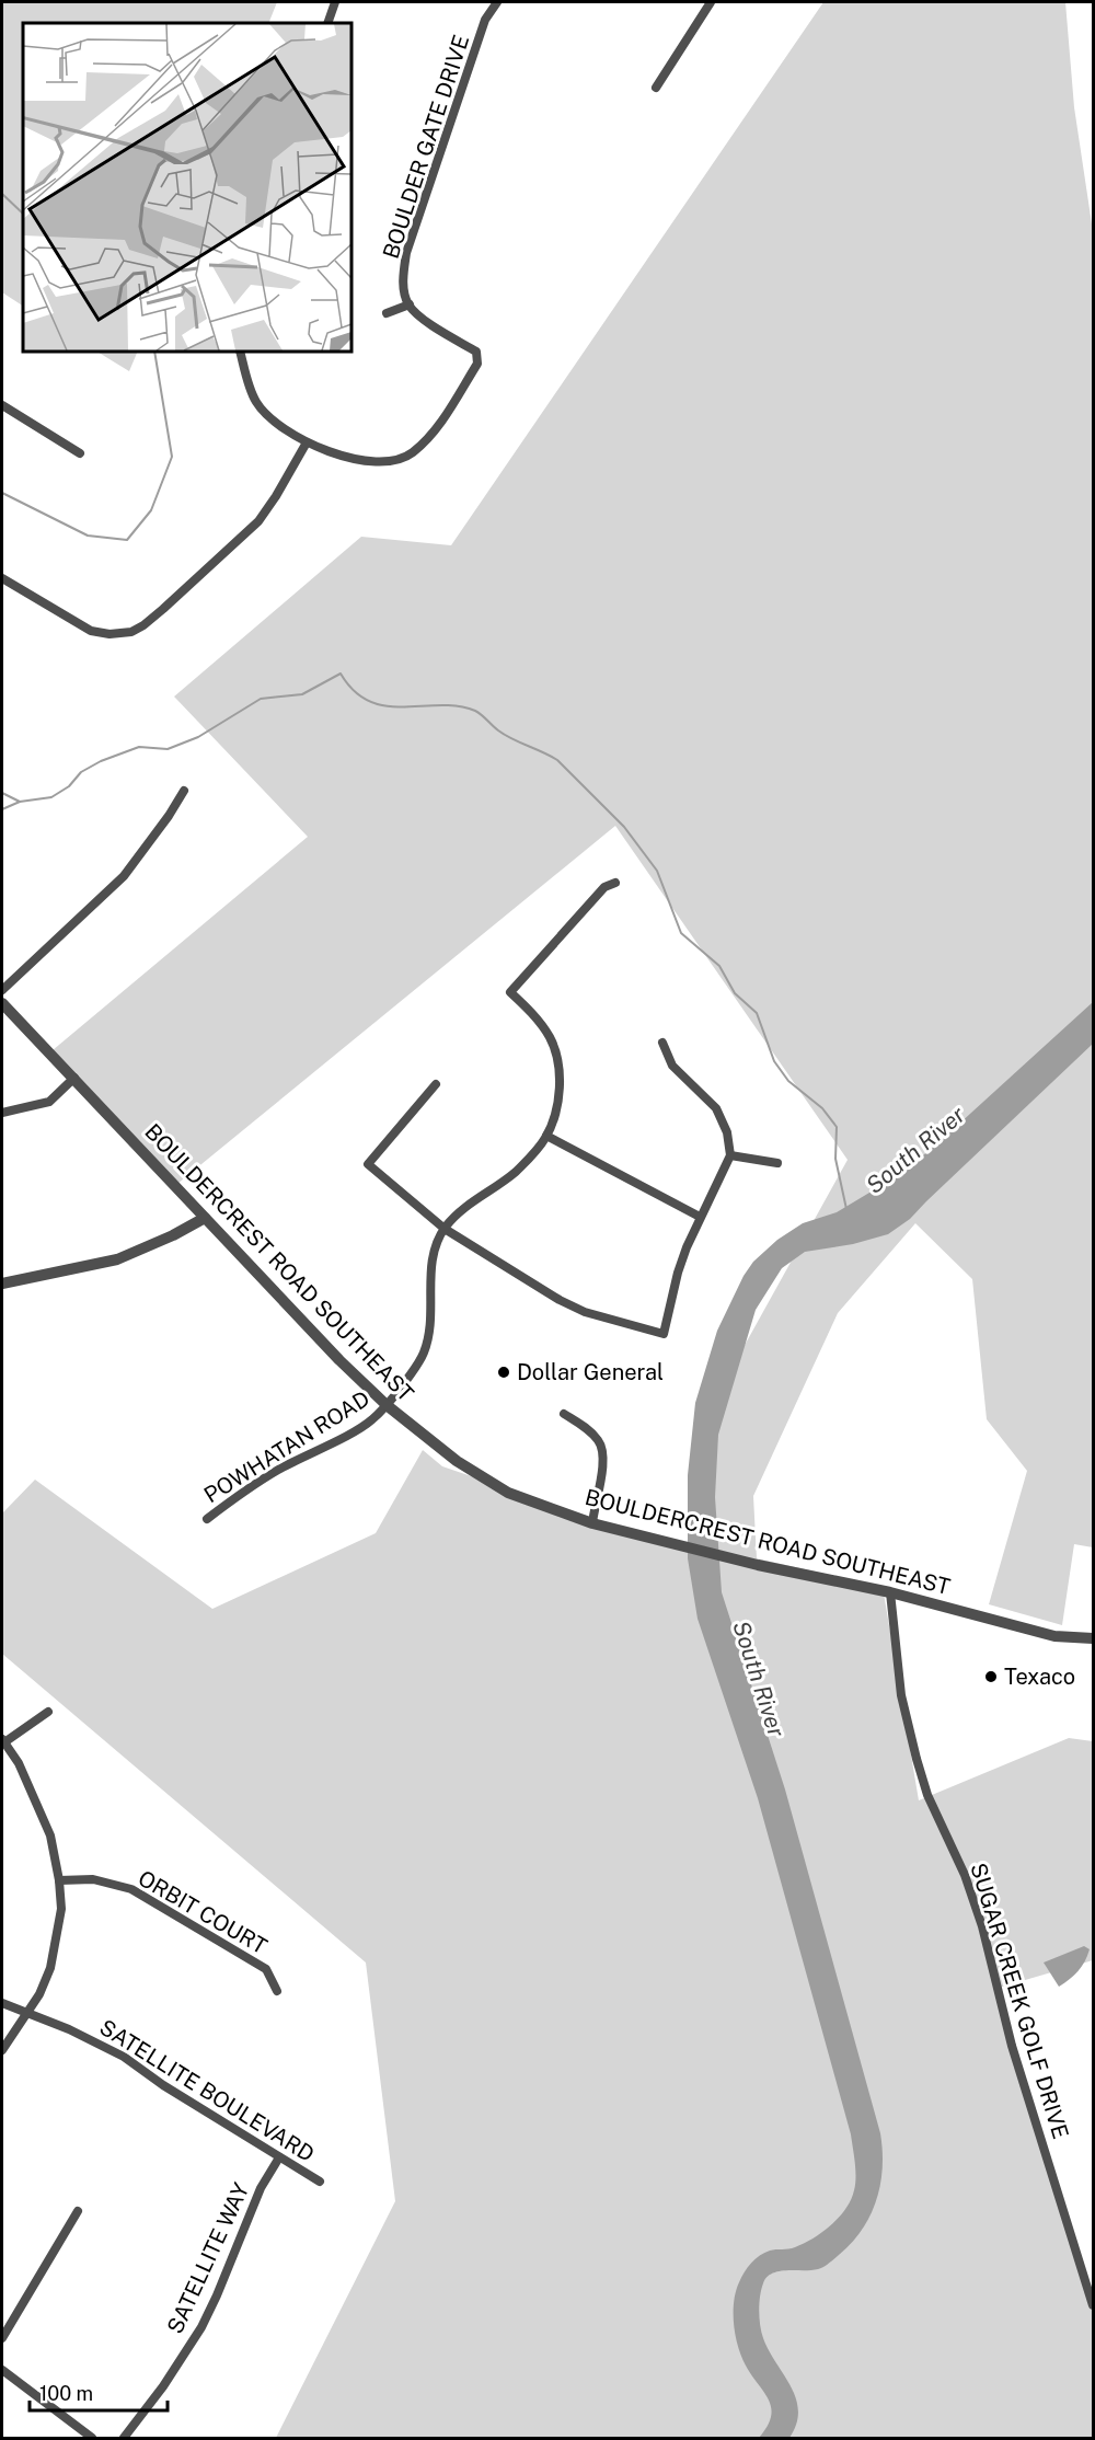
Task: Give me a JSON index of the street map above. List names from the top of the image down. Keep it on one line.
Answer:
{"streets":{"street":["BOULDER GATE DRIVE","BOULDERCREST ROAD SOUTHEAST","POWHATAN ROAD","ORBIT COURT","SUGAR CREEK GOLF DRIVE","SATELLITE BOULEVARD","SATELLITE WAY"]},"crossings":[["BOULDERCREST ROAD SOUTHEAST","POWHATAN ROAD"],["BOULDERCREST ROAD SOUTHEAST","SUGAR CREEK GOLF DRIVE"],["SATELLITE BOULEVARD","SATELLITE WAY"]],"water":["South River"],"places":["Dollar General","Texaco"],"scale_bar":"100 m"}
